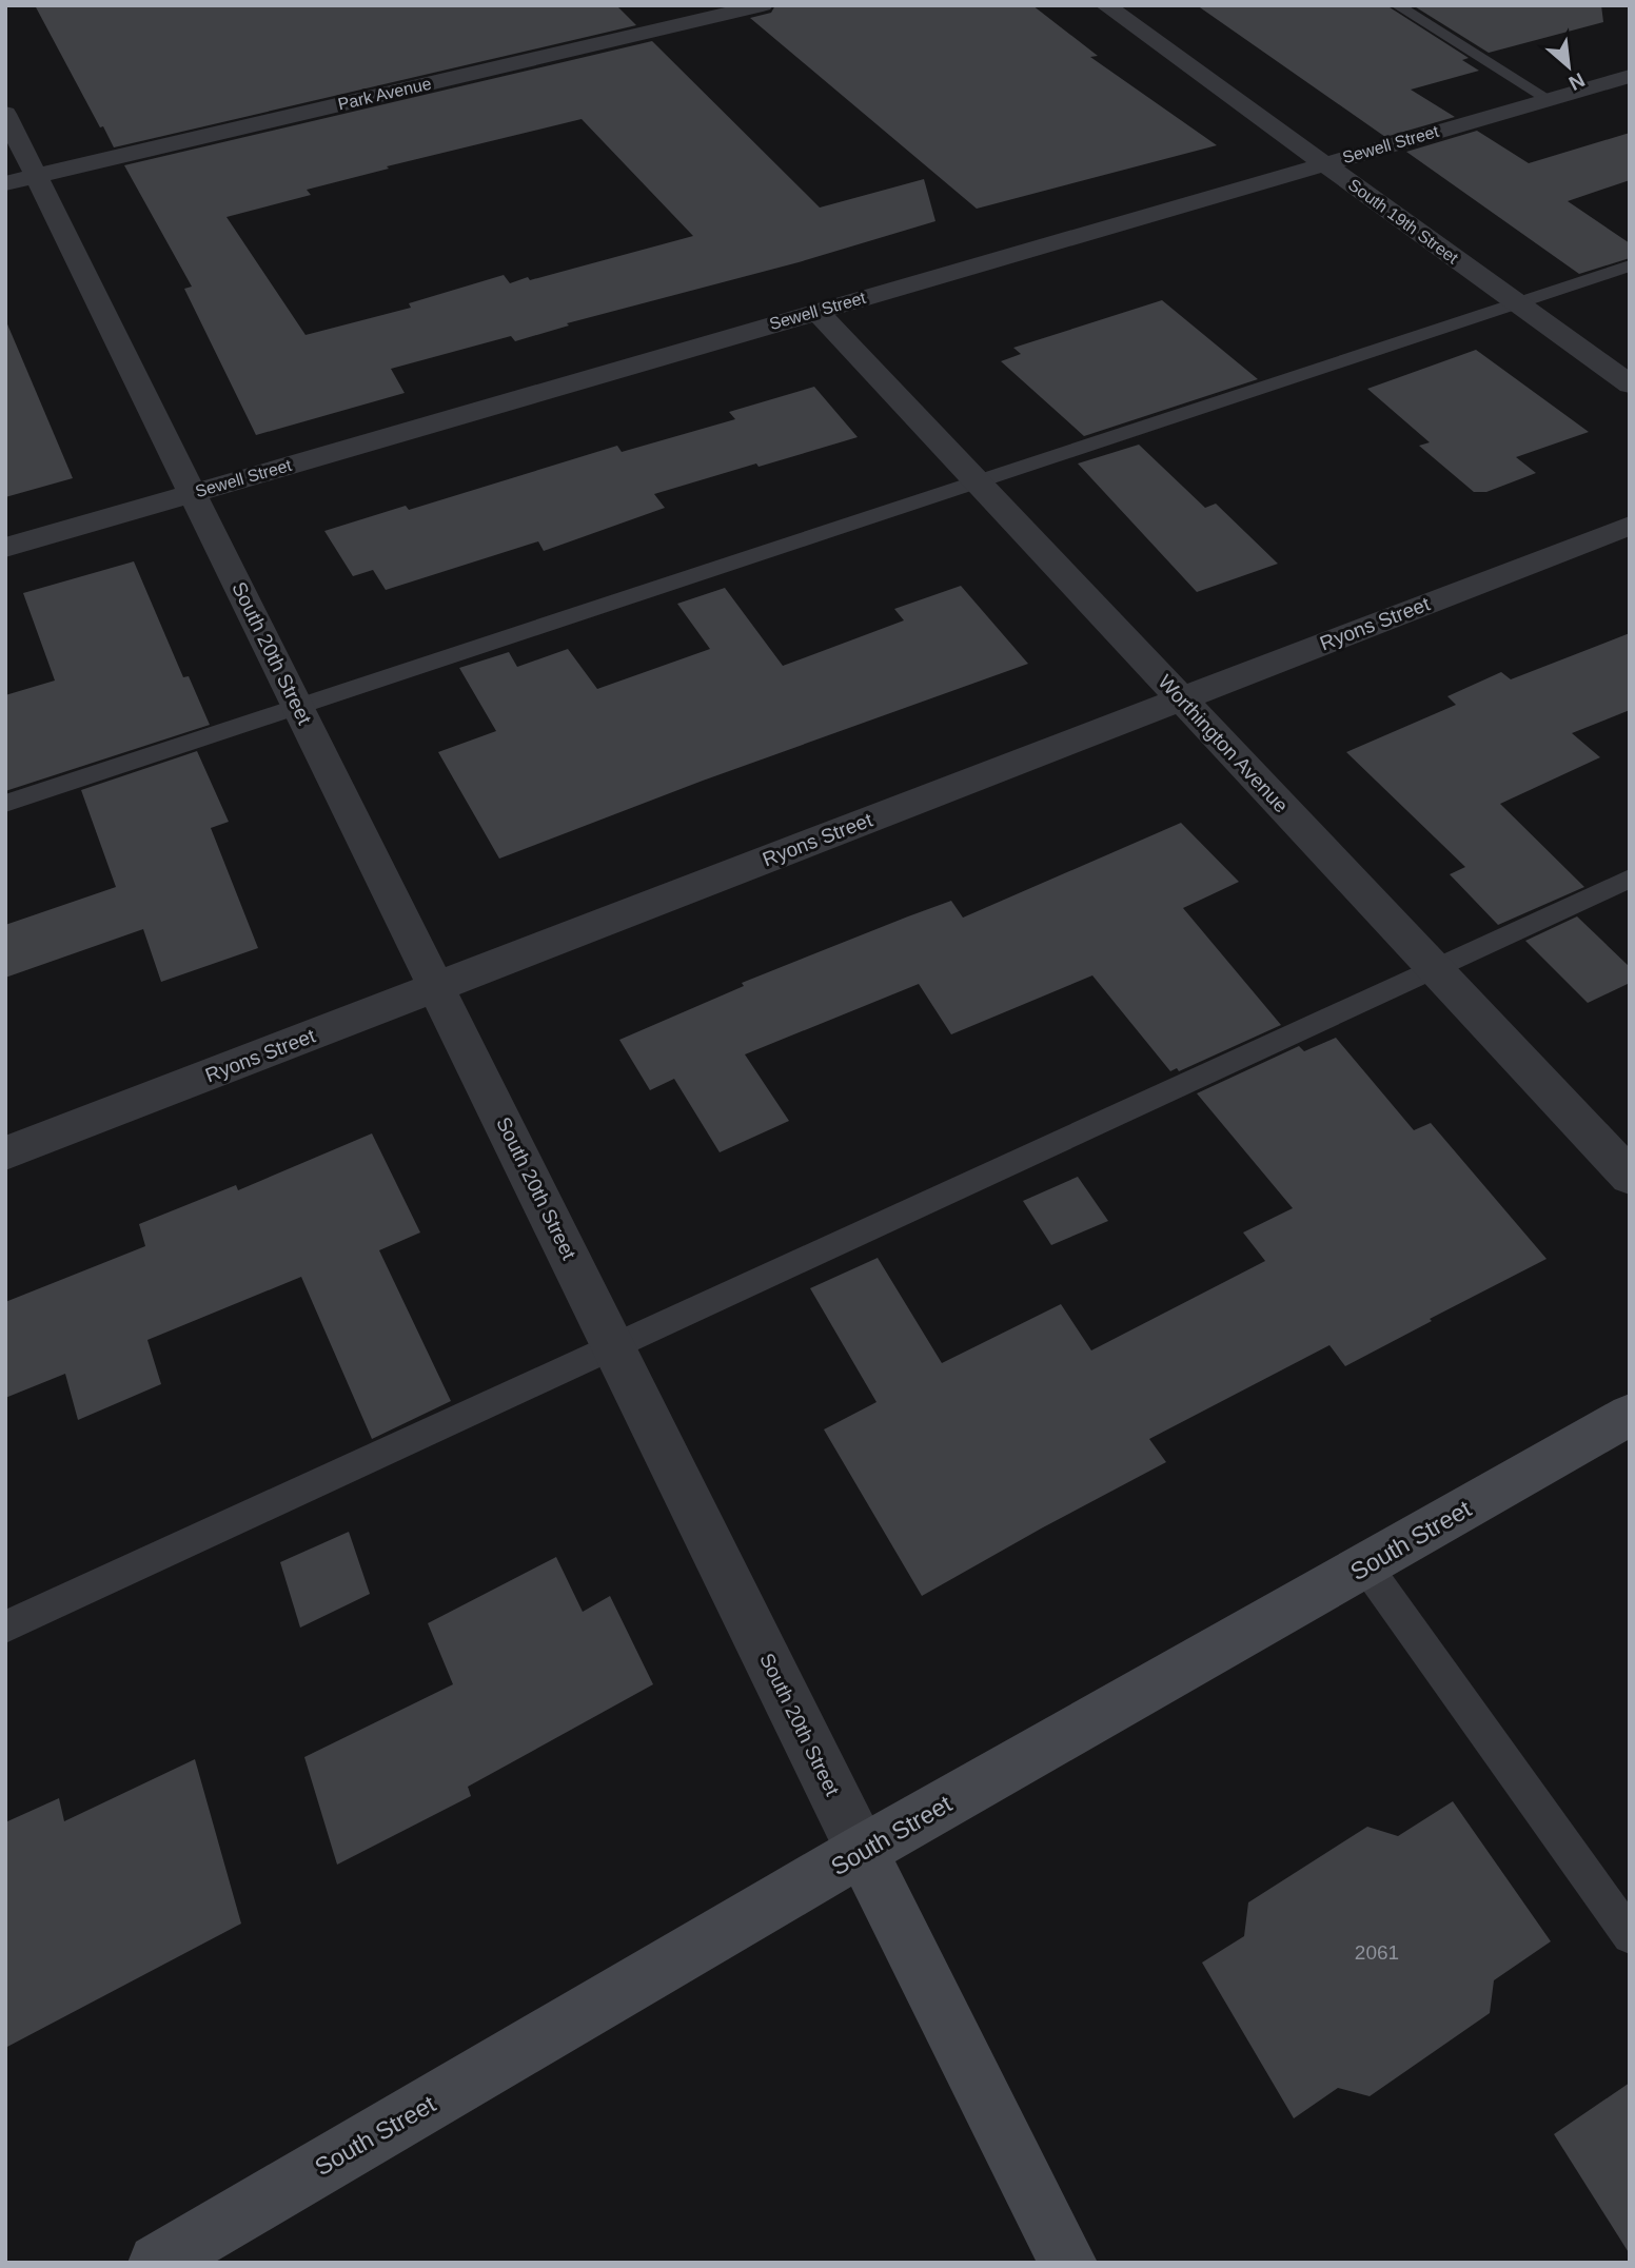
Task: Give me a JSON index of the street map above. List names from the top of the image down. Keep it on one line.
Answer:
{"streets":{"main road":["South 20th Street","South Street"],"street":["Park Avenue","Sewell Street","South 19th Street","Ryons Street","Worthington Avenue"]},"crossings":[["Park Avenue","South 20th Street"],["Sewell Street","South 19th Street"],["Sewell Street","South 20th Street"],["Sewell Street","Worthington Avenue"],["Ryons Street","South 20th Street"],["Ryons Street","Worthington Avenue"],["South 20th Street","South Street"]],"house_numbers":["2061"],"north":"bottom right"}
